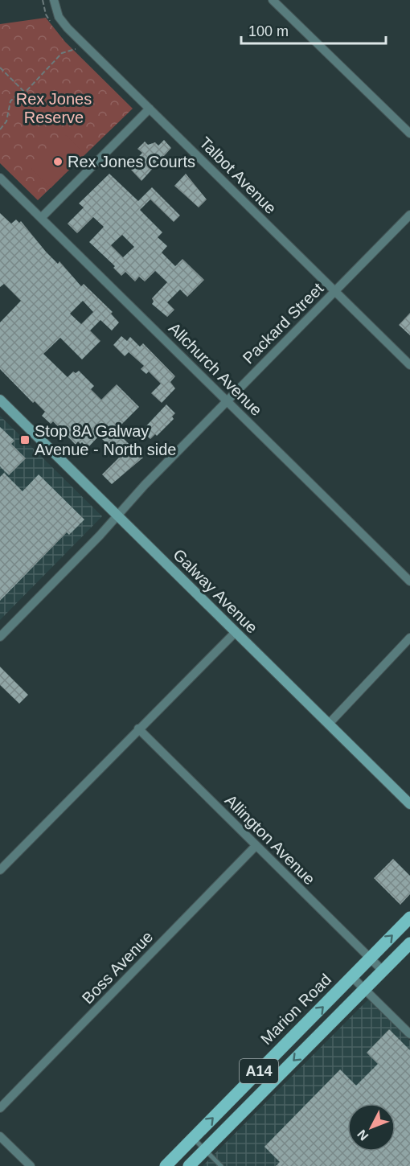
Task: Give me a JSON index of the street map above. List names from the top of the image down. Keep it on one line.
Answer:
{"streets":{"main road":["Marion Road","A14"],"street":["Talbot Avenue","Packard Street","Allchurch Avenue","Galway Avenue","Allington Avenue","Boss Avenue"]},"crossings":[["Talbot Avenue","Packard Street"],["Packard Street","Allchurch Avenue"],["Packard Street","Galway Avenue"],["Allington Avenue","Boss Avenue"],["Allington Avenue","Marion Road"],["Allington Avenue","A14"]],"parks":["Rex Jones Reserve"],"places":{"other":["Rex Jones Courts"],"transit":["Stop 8A Galway Avenue - North side"]},"scale_bar":"100 m","north":"bottom left"}
